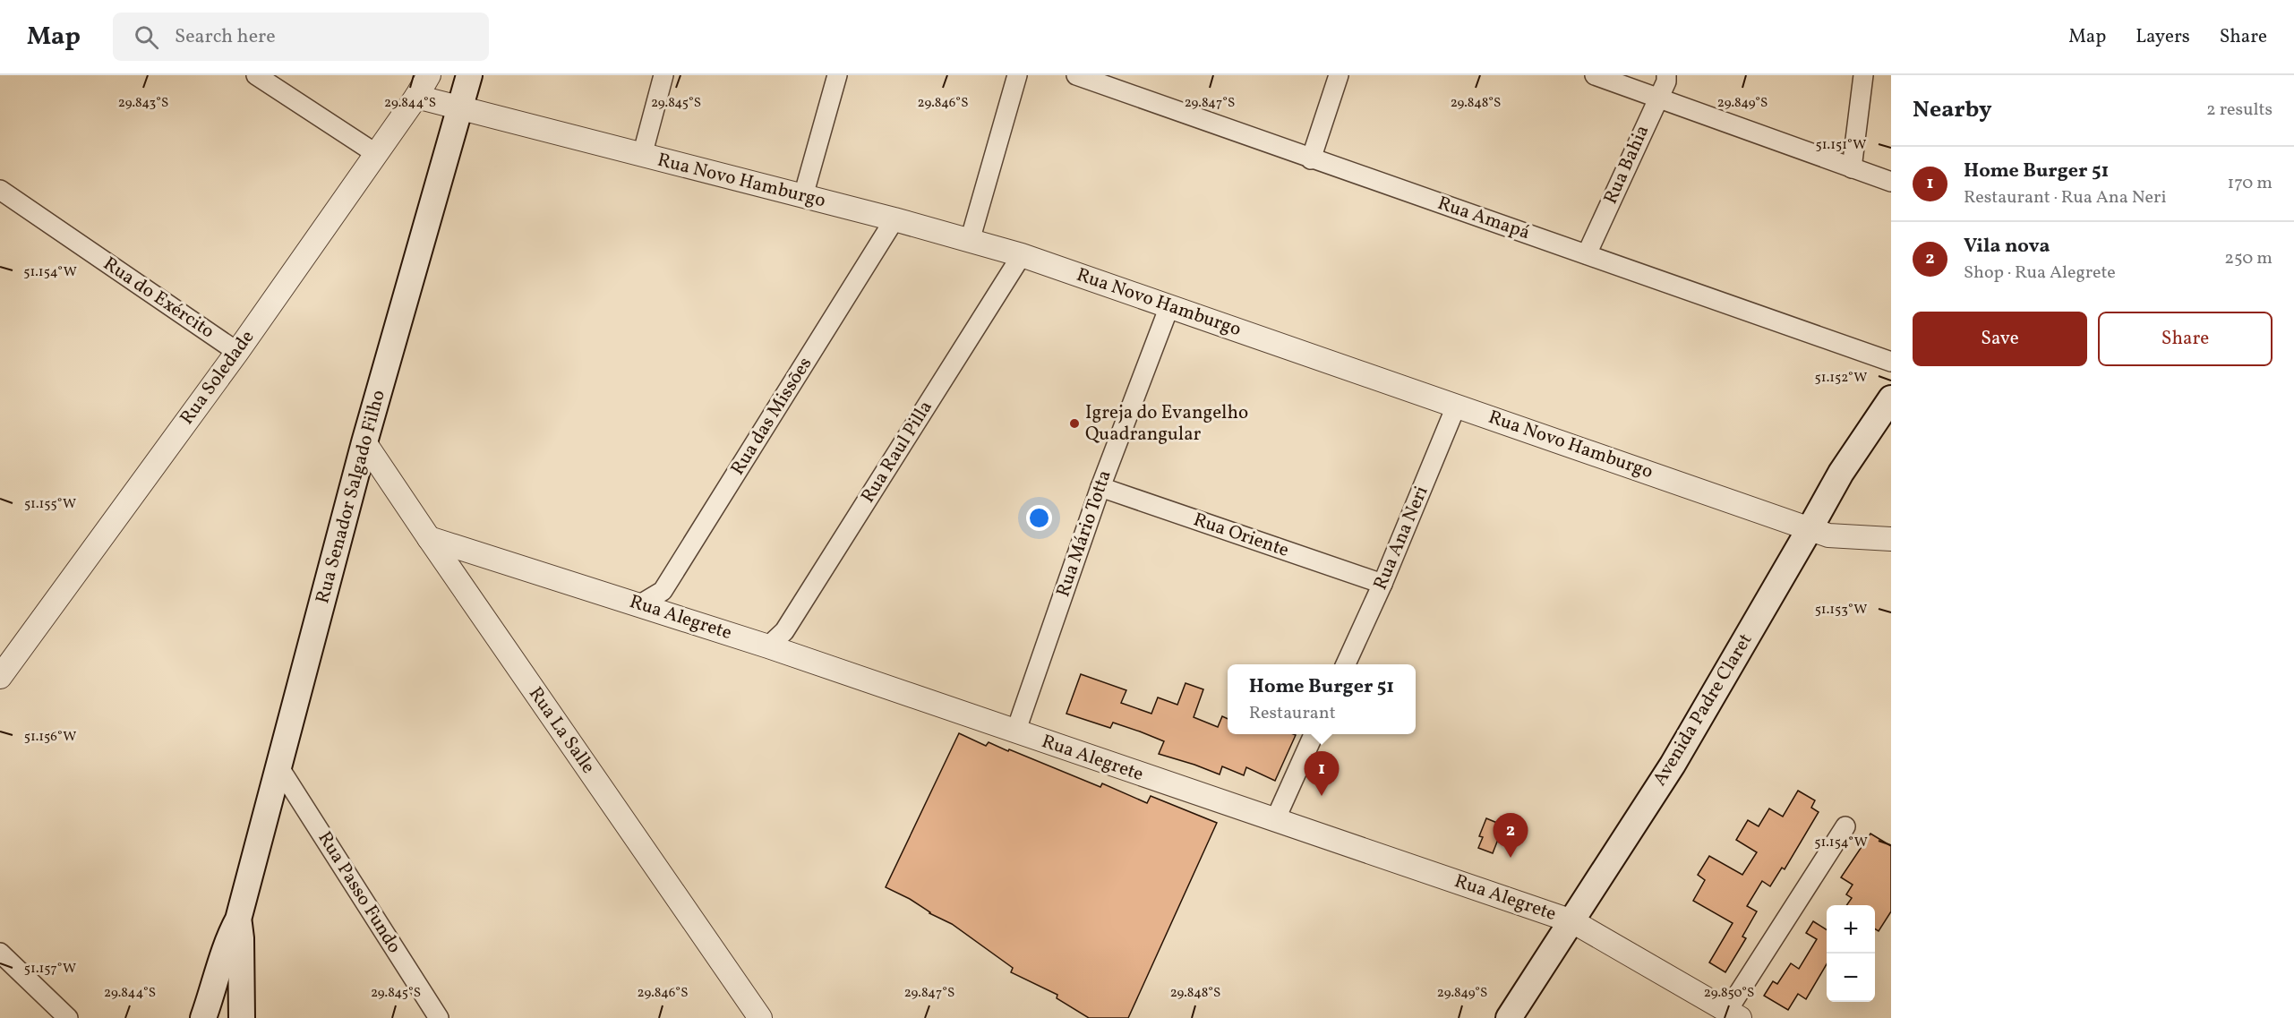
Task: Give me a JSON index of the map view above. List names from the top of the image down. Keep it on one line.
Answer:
{"streets":{"main road":["Rua Senador Salgado Filho","Avenida Padre Claret"],"street":["Rua Bahia","Rua Novo Hamburgo","Rua Amapá","Rua do Exército","Rua Soledade","Rua das Missões","Rua Raul Pilla","Rua Mário Totta","Rua Oriente","Rua Ana Neri","Rua Alegrete","Rua La Salle","Rua Passo Fundo"]},"crossings":[["Rua Bahia","Rua Amapá"],["Rua Novo Hamburgo","Rua Soledade"],["Rua Novo Hamburgo","Rua das Missões"],["Rua Novo Hamburgo","Rua Raul Pilla"],["Rua Novo Hamburgo","Rua Senador Salgado Filho"],["Rua Novo Hamburgo","Rua Mário Totta"],["Rua Novo Hamburgo","Rua Ana Neri"],["Rua Novo Hamburgo","Avenida Padre Claret"],["Rua do Exército","Rua Soledade"],["Rua das Missões","Rua Alegrete"],["Rua Raul Pilla","Rua Alegrete"],["Rua Senador Salgado Filho","Rua La Salle"],["Rua Senador Salgado Filho","Rua Passo Fundo"],["Rua Mário Totta","Rua Oriente"],["Rua Mário Totta","Rua Alegrete"],["Rua Oriente","Rua Ana Neri"],["Rua Alegrete","Avenida Padre Claret"],["Rua Alegrete","Rua La Salle"]],"places":["Igreja do Evangelho Quadrangular"],"page":{"header":"Map","search":"Search here","nav":["Map","Layers","Share"],"heading":["Nearby","2 results"],"list":[{"mark":"1","name":"Home Burger 51","note":"Restaurant · Rua Ana Neri","value":"170 m"},{"mark":"2","name":"Vila nova","note":"Shop · Rua Alegrete","value":"250 m"}],"buttons":["Save","Share"],"popup":["Home Burger 51","Restaurant"],"pins":["1","2"],"map_buttons":["+","−"]},"coordinates":["29.843°S","29.844°S","29.845°S","29.846°S","29.847°S","29.848°S","29.849°S","51.151°W","51.154°W","51.152°W","51.155°W","51.153°W","51.156°W","51.157°W","29.850°S"]}
